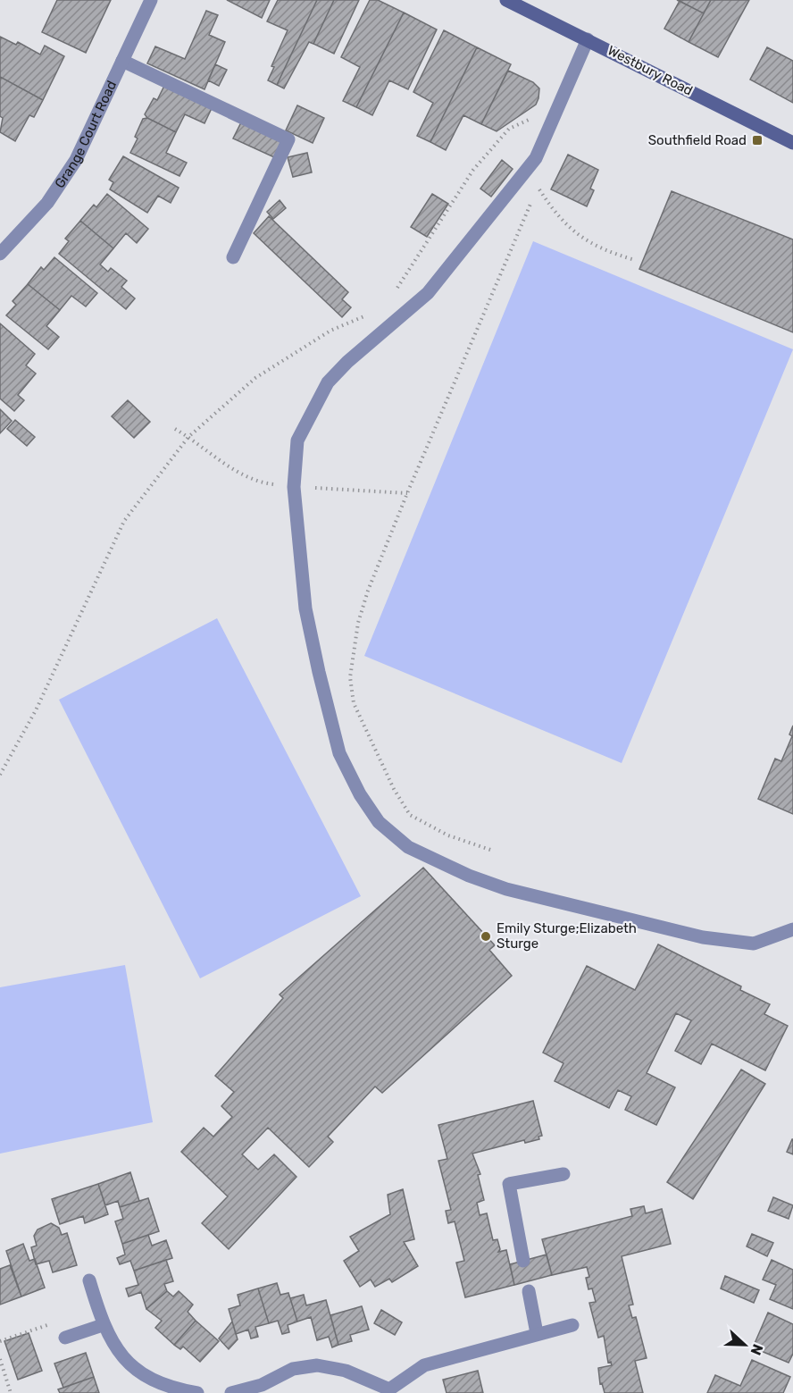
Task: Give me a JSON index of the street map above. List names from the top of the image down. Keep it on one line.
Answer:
{"streets":{"main road":["Westbury Road"],"street":["Grange Court Road"]},"places":{"transit":["Southfield Road"],"other":["Emily Sturge;Elizabeth Sturge"]},"north":"right"}
